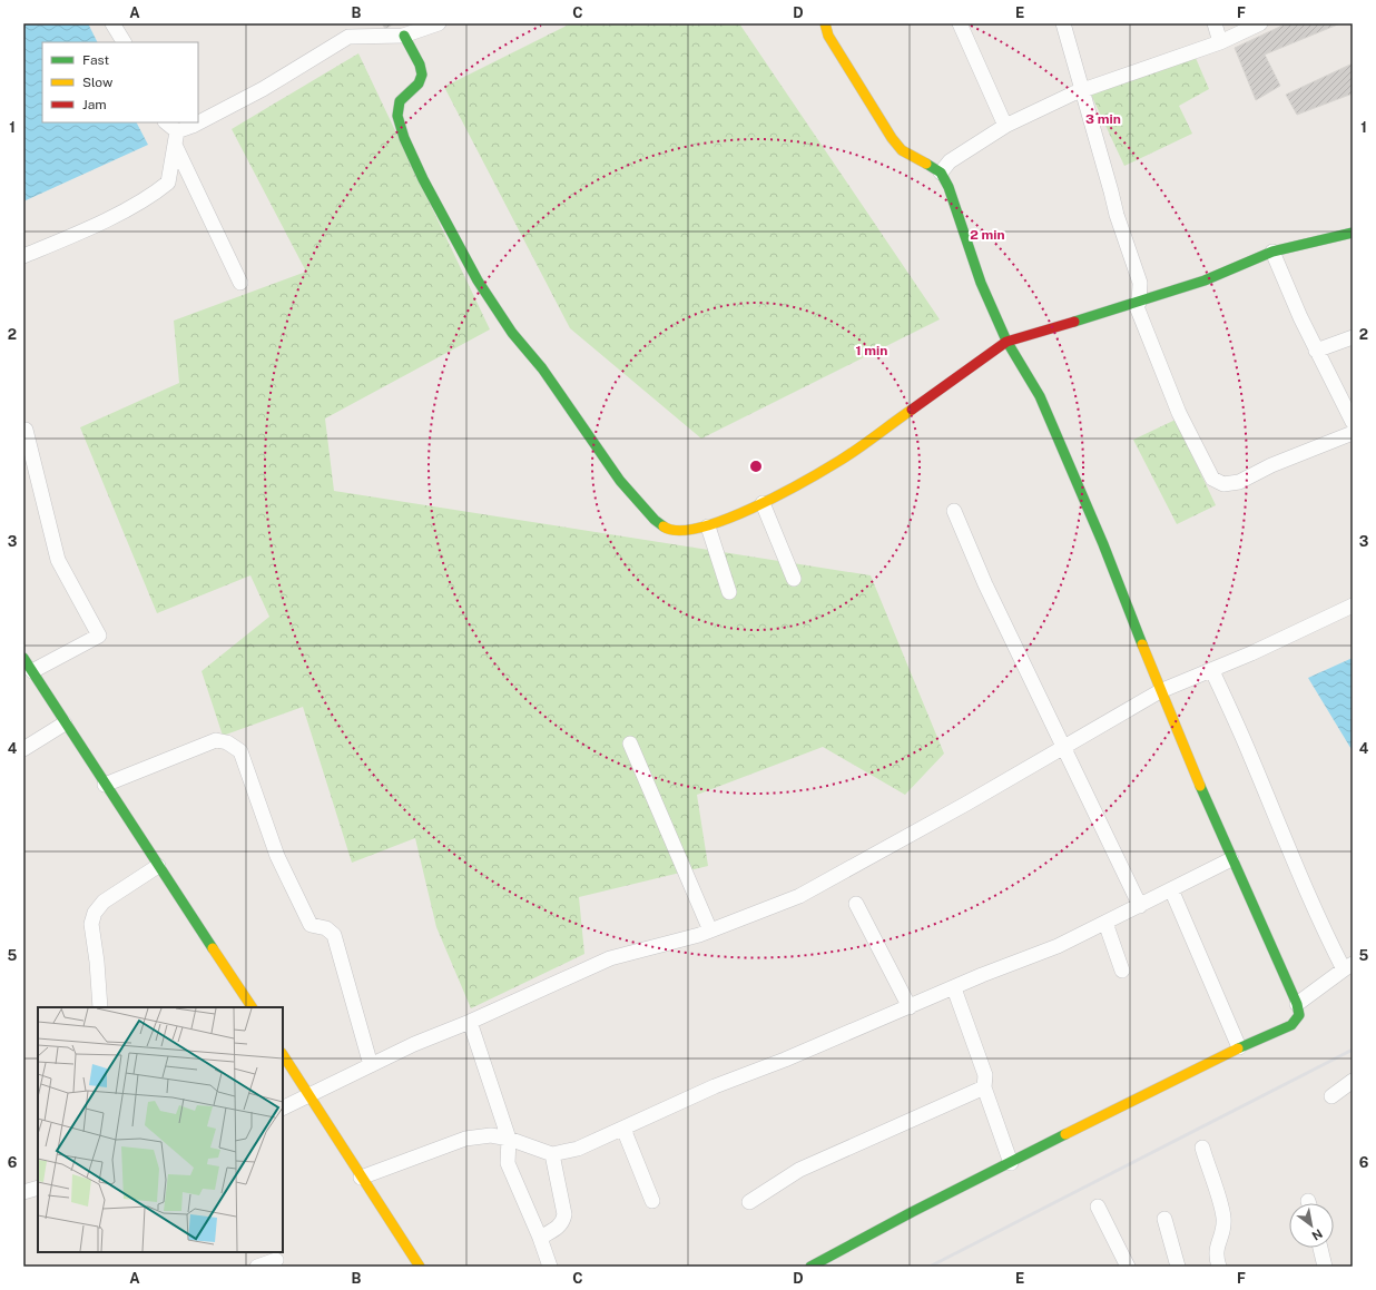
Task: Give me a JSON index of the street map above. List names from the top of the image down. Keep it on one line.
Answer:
{"legend":["Fast","Slow","Jam"],"north":"bottom right","grid":{"columns":["A","B","C","D","E","F"],"rows":["1","2","3","4","5","6"]},"rings":["3 min","2 min","1 min"]}
